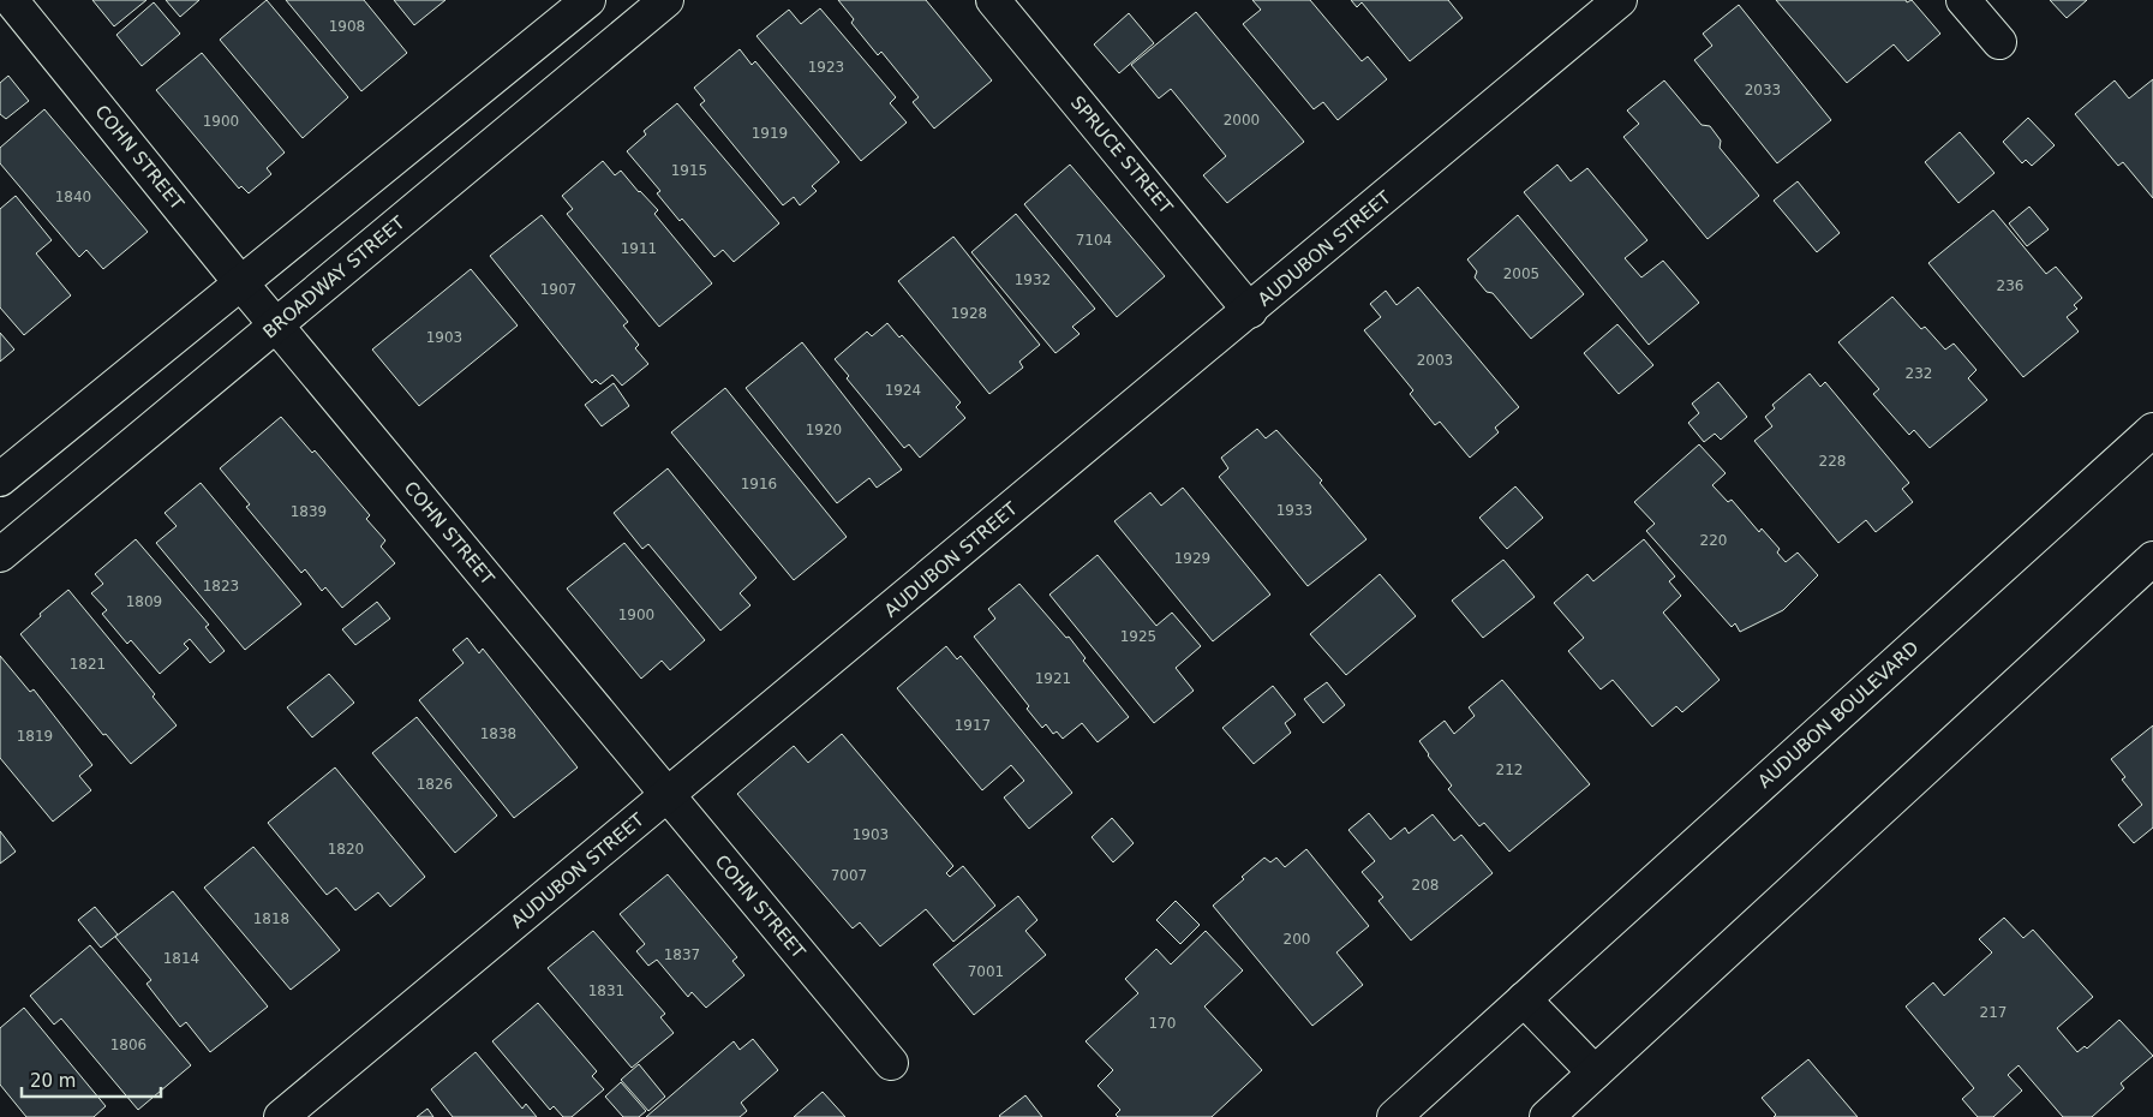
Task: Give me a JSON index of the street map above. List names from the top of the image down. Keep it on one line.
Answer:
{"streets":{"street":["SPRUCE STREET","COHN STREET","AUDUBON STREET","BROADWAY STREET","AUDUBON BOULEVARD"]},"crossings":[["SPRUCE STREET","AUDUBON STREET"],["COHN STREET","AUDUBON STREET"],["COHN STREET","BROADWAY STREET"]],"house_numbers":["1908","1923","2033","2000","1900","1919","1915","1840","7104","1911","2005","1932","236","1907","1928","1903","2003","232","1924","1920","228","1916","1933","1839","220","1929","1823","1809","1900","1925","1821","1921","1917","1838","1819","212","1826","1903","1820","7007","208","1818","200","1837","1814","7001","1831","217","170","1806"],"scale_bar":"20 m"}
